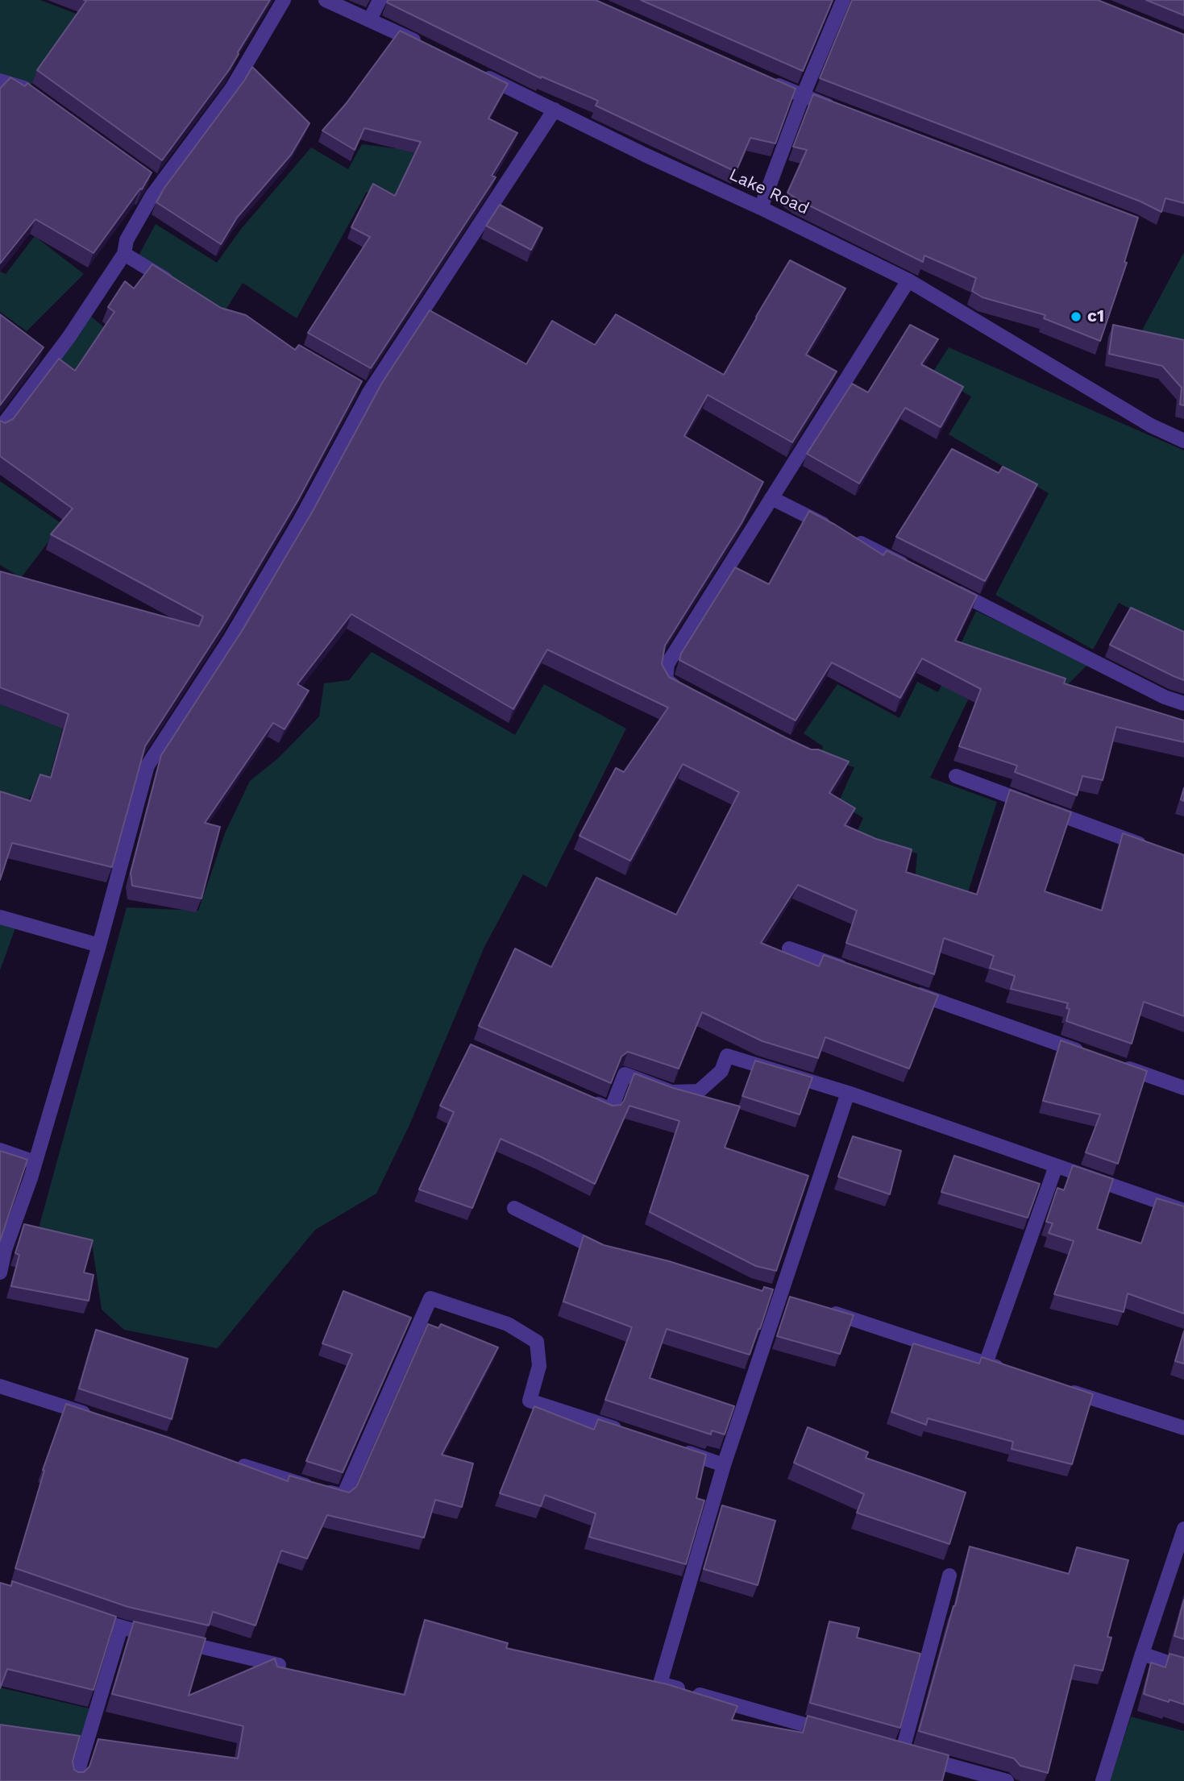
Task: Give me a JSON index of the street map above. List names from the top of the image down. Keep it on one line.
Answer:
{"streets":{"street":["Lake Road"]},"places":["c1"]}
